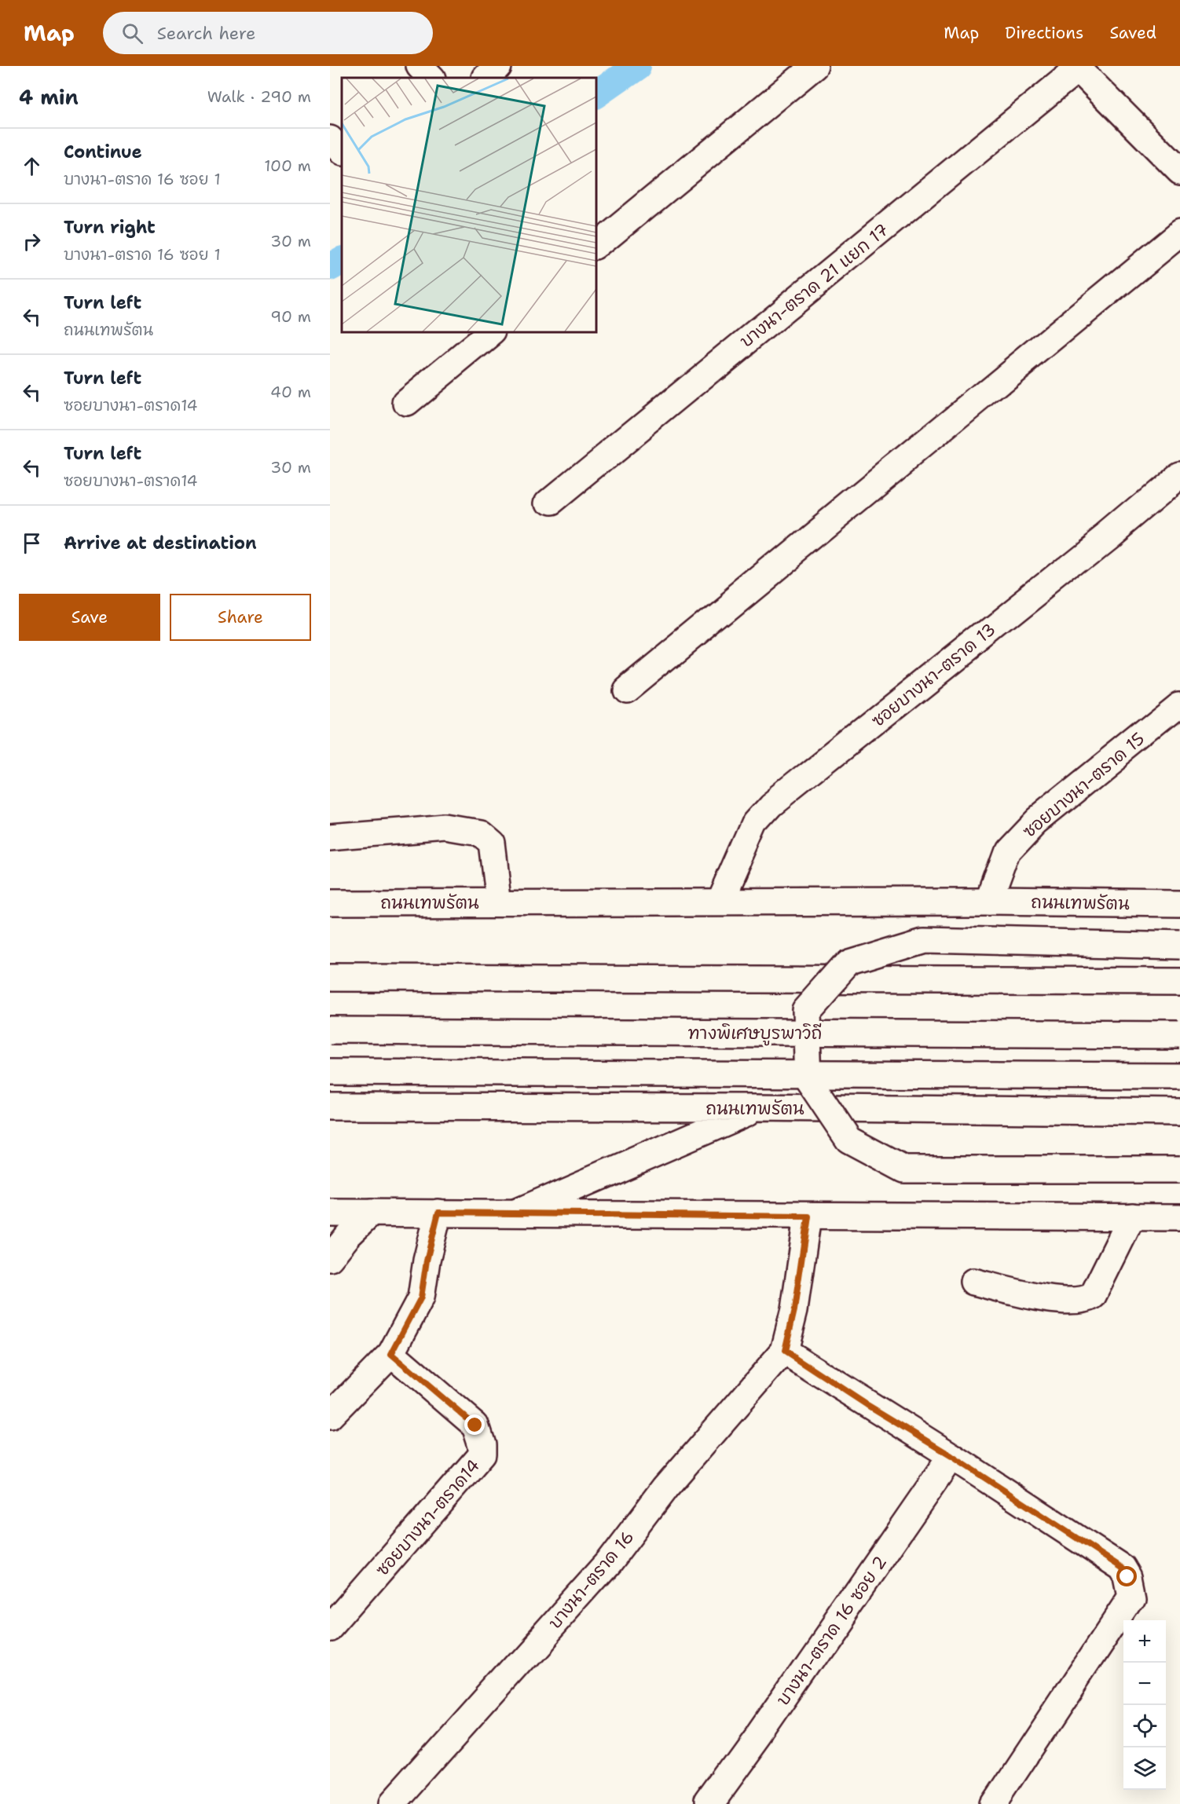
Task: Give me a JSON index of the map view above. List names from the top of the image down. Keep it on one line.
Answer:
{"streets":{"main road":["บางนา-ตราด 21 แยก 17","ซอยบางนา-ตราด 13","ซอยบางนา-ตราด 15","ถนนเทพรัตน","ทางพิเศษบูรพาวิถี","ซอยบางนา-ตราด14","บางนา-ตราด 16","บางนา-ตราด 16 ซอย 2"]},"crossings":[["ซอยบางนา-ตราด 13","ถนนเทพรัตน"],["ซอยบางนา-ตราด 15","ถนนเทพรัตน"]],"page":{"header":"Map","search":"Search here","nav":["Map","Directions","Saved"],"heading":["4 min","Walk · 290 m"],"list":[["Continue","บางนา-ตราด 16 ซอย 1","100 m"],["Turn right","บางนา-ตราด 16 ซอย 1","30 m"],["Turn left","ถนนเทพรัตน","90 m"],["Turn left","ซอยบางนา-ตราด14","40 m"],["Turn left","ซอยบางนา-ตราด14","30 m"],"Arrive at destination"],"buttons":["Save","Share"],"map_buttons":["+","−"]}}
